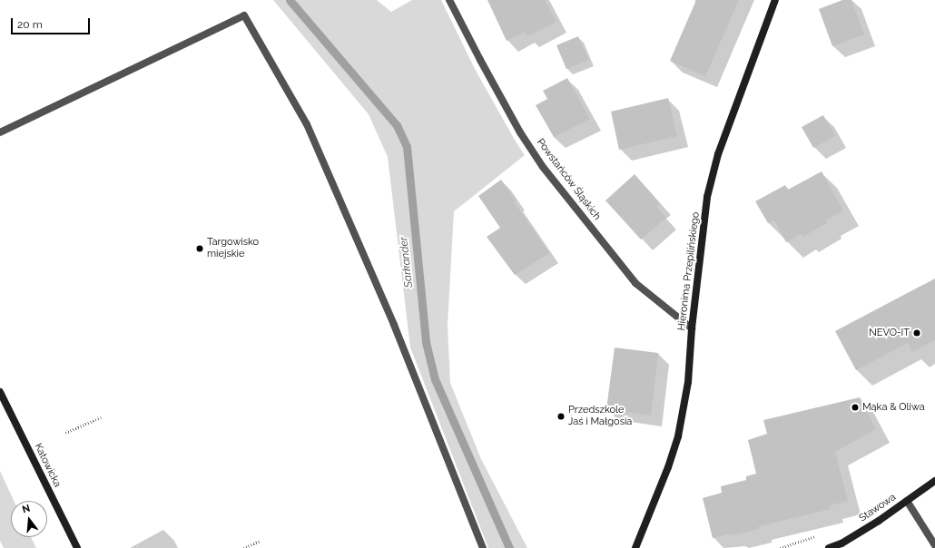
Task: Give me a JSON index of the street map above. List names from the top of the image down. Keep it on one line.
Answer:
{"streets":{"street":["Powstańców Śląskich","Hieronima Przepilińskiego","Katowicka","Stawowa"]},"crossings":[["Powstańców Śląskich","Hieronima Przepilińskiego"]],"water":["Sarkander"],"places":["Targowisko miejskie","NEVO-IT","Mąka & Oliwa","Przedszkole Jaś i Małgosia"],"scale_bar":"20 m","north":"top"}
